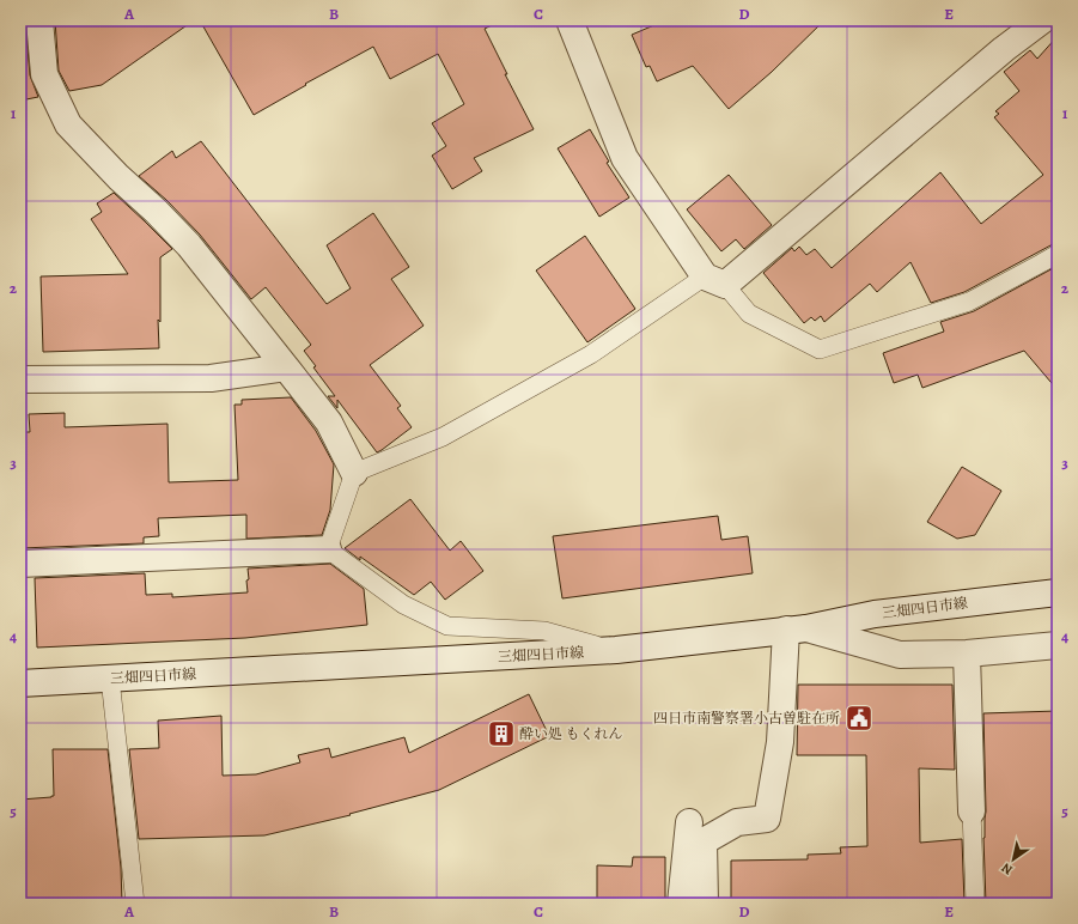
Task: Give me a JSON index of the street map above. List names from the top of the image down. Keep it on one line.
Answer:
{"streets":{"street":["三畑四日市線"]},"places":{"public building":["四日市南警察署小古曽駐在所"],"building":["酔い処 もくれん"]},"north":"bottom left","grid":{"columns":["A","B","C","D","E"],"rows":["1","2","3","4","5"]}}
